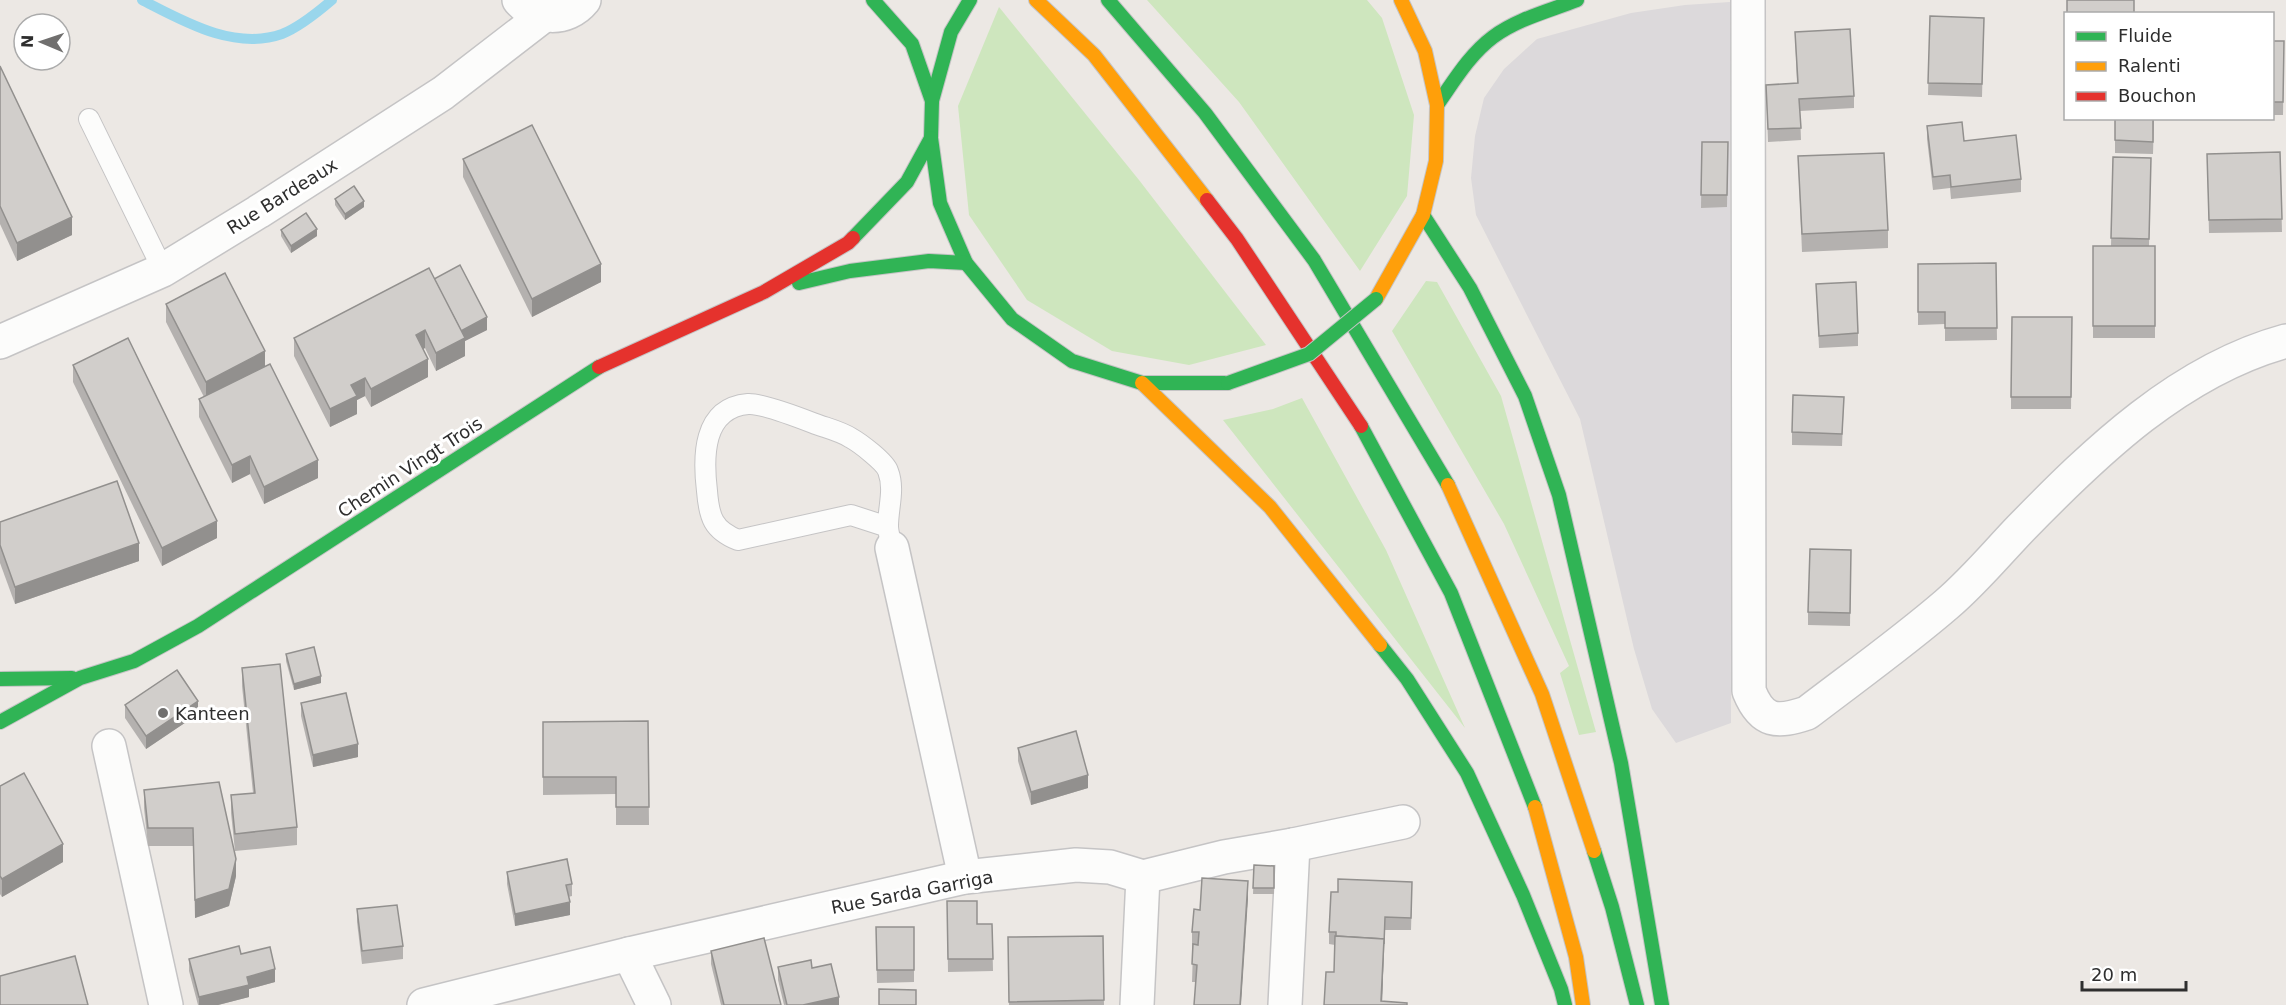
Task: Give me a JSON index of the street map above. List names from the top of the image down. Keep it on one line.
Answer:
{"streets":{"main road":["Chemin Vingt Trois"],"street":["Rue Bardeaux","Rue Sarda Garriga"]},"places":["Kanteen"],"legend":["Fluide","Ralenti","Bouchon"],"scale_bar":"20 m","north":"left"}
